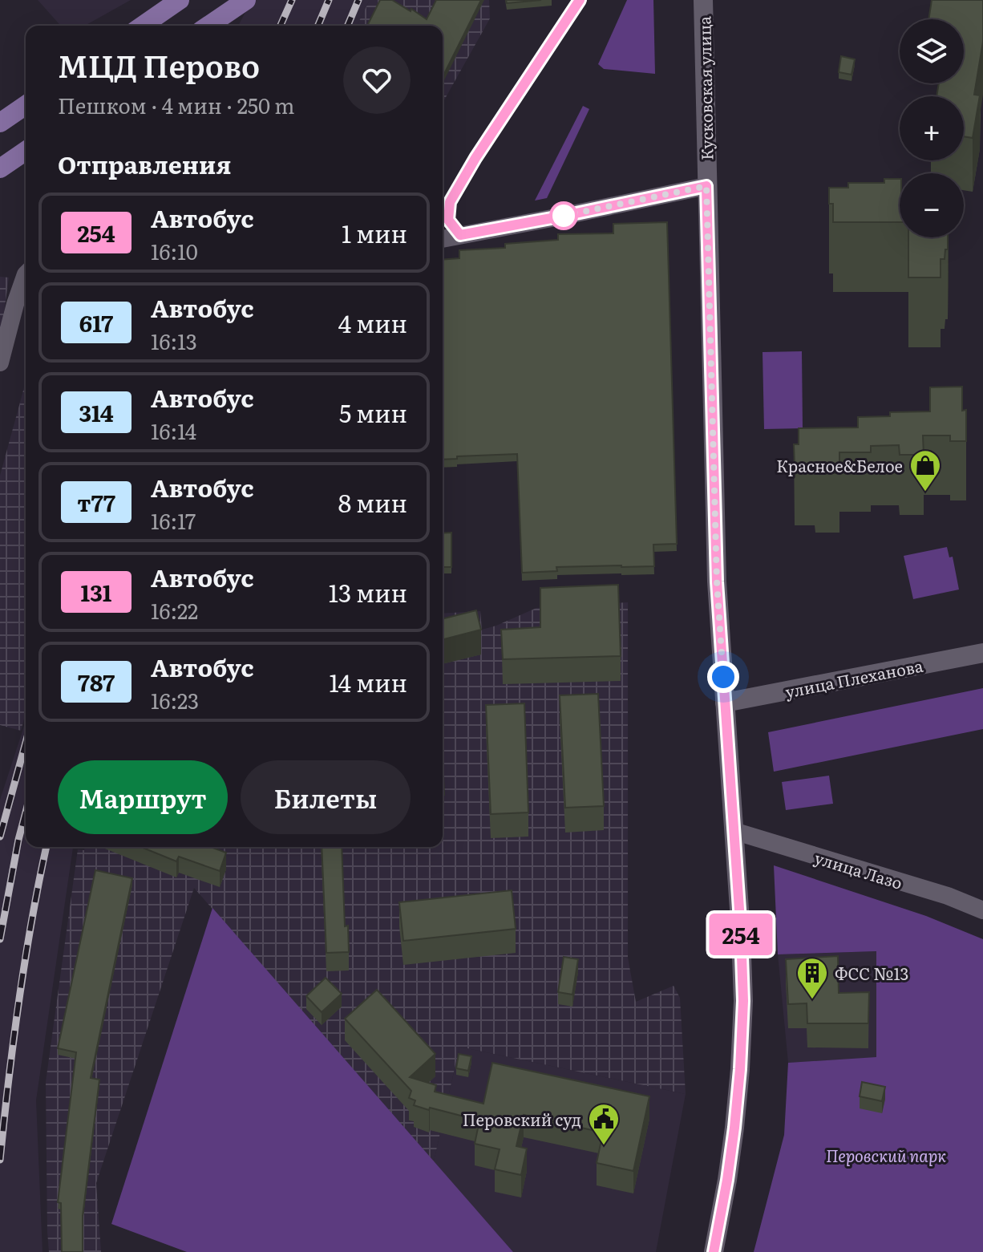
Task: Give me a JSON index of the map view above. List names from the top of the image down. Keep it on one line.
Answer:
{"streets":{"street":["Кусковская улица","улица Плеханова","улица Лазо"]},"crossings":[["Кусковская улица","улица Плеханова"],["Кусковская улица","улица Лазо"]],"parks":["Перовский парк"],"places":{"shop":["Красное&Белое"],"building":["ФСС №13"],"public building":["Перовский суд"]},"lines":["bus line 254"],"page":{"on_map":"254","map_buttons":["+","−"],"heading":[["МЦД Перово","Пешком · 4 мин · 250 m"],"Отправления"],"list":[{"mark":"254","name":"Автобус","note":"16:10","value":"1 мин"},{"mark":"617","name":"Автобус","note":"16:13","value":"4 мин"},{"mark":"314","name":"Автобус","note":"16:14","value":"5 мин"},{"mark":"т77","name":"Автобус","note":"16:17","value":"8 мин"},{"mark":"131","name":"Автобус","note":"16:22","value":"13 мин"},{"mark":"787","name":"Автобус","note":"16:23","value":"14 мин"}],"buttons":["Маршрут","Билеты"]}}
